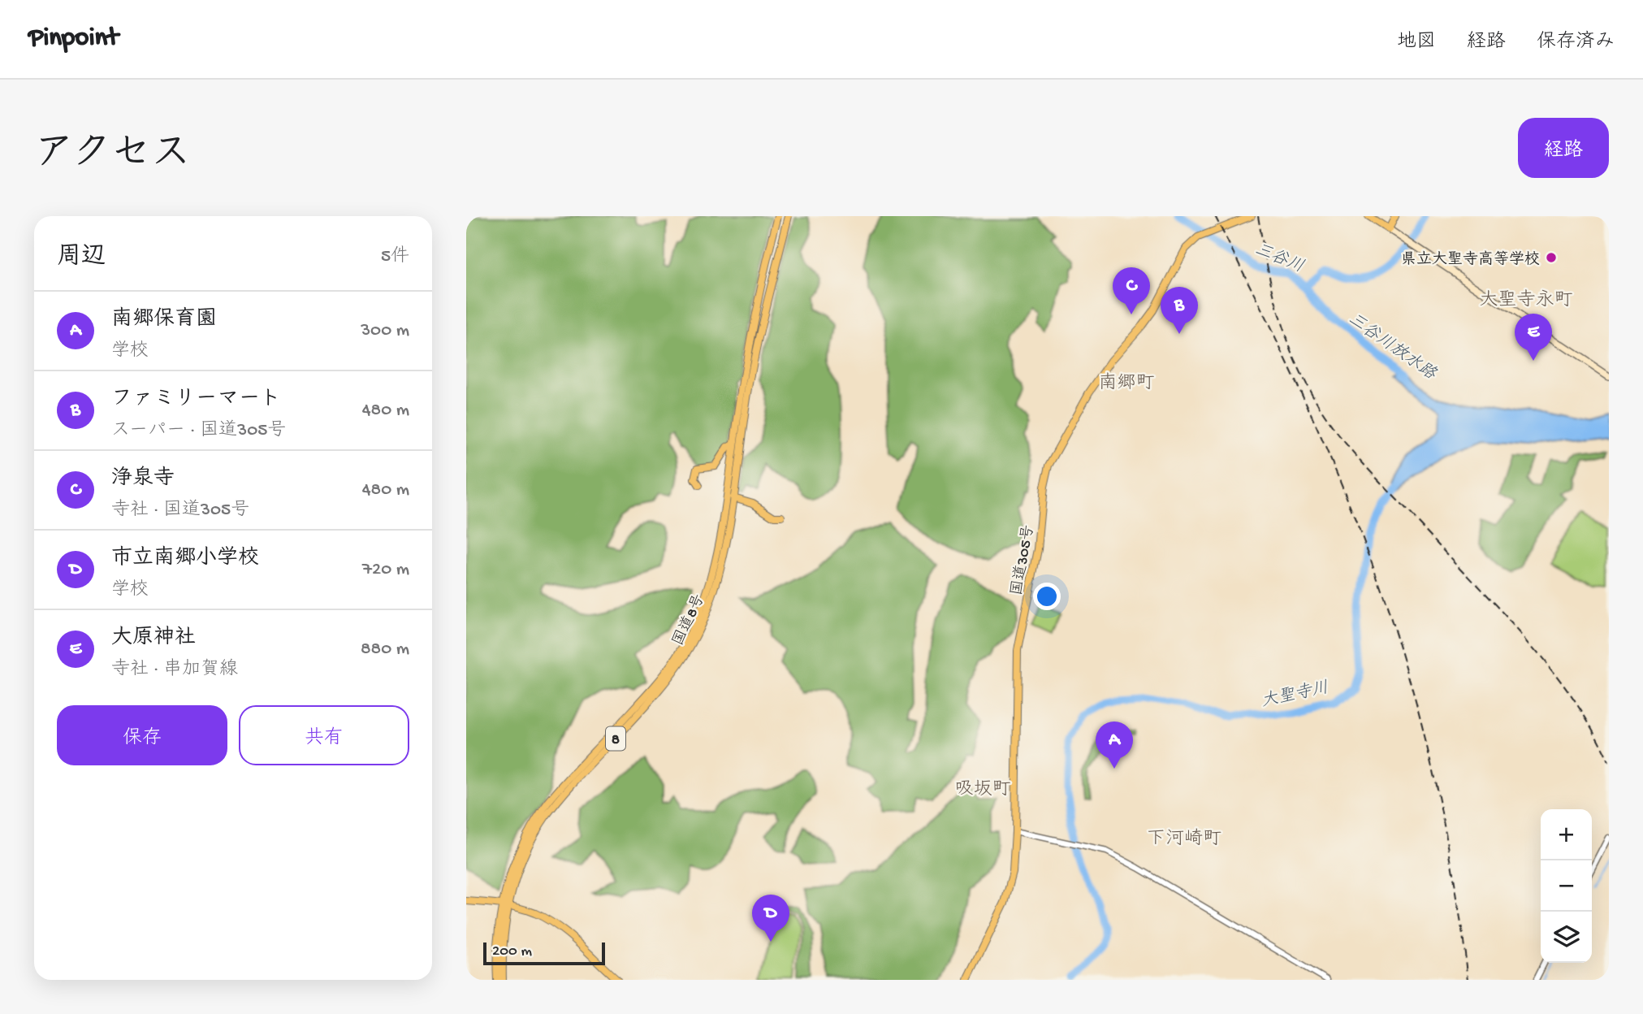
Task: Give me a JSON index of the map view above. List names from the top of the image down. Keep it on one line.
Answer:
{"streets":{"highway":["国道305号","国道8号","8"]},"districts":["大聖寺永町","南郷町","吸坂町","下河崎町"],"water":["三谷川","三谷川放水路","大聖寺川"],"places":["県立大聖寺高等学校"],"scale_bar":"200 m","page":{"header":"Pinpoint","nav":["地図","経路","保存済み"],"title":"アクセス","buttons":["経路",["保存","共有"]],"heading":["周辺","5件"],"pins":["C","B","E","A","D"],"list":[{"mark":"A","name":"南郷保育園","note":"学校","value":"300 m"},{"mark":"B","name":"ファミリーマート","note":"スーパー · 国道305号","value":"480 m"},{"mark":"C","name":"浄泉寺","note":"寺社 · 国道305号","value":"480 m"},{"mark":"D","name":"市立南郷小学校","note":"学校","value":"720 m"},{"mark":"E","name":"大原神社","note":"寺社 · 串加賀線","value":"880 m"}],"map_buttons":["+","−"],"scale":"200 m"}}
